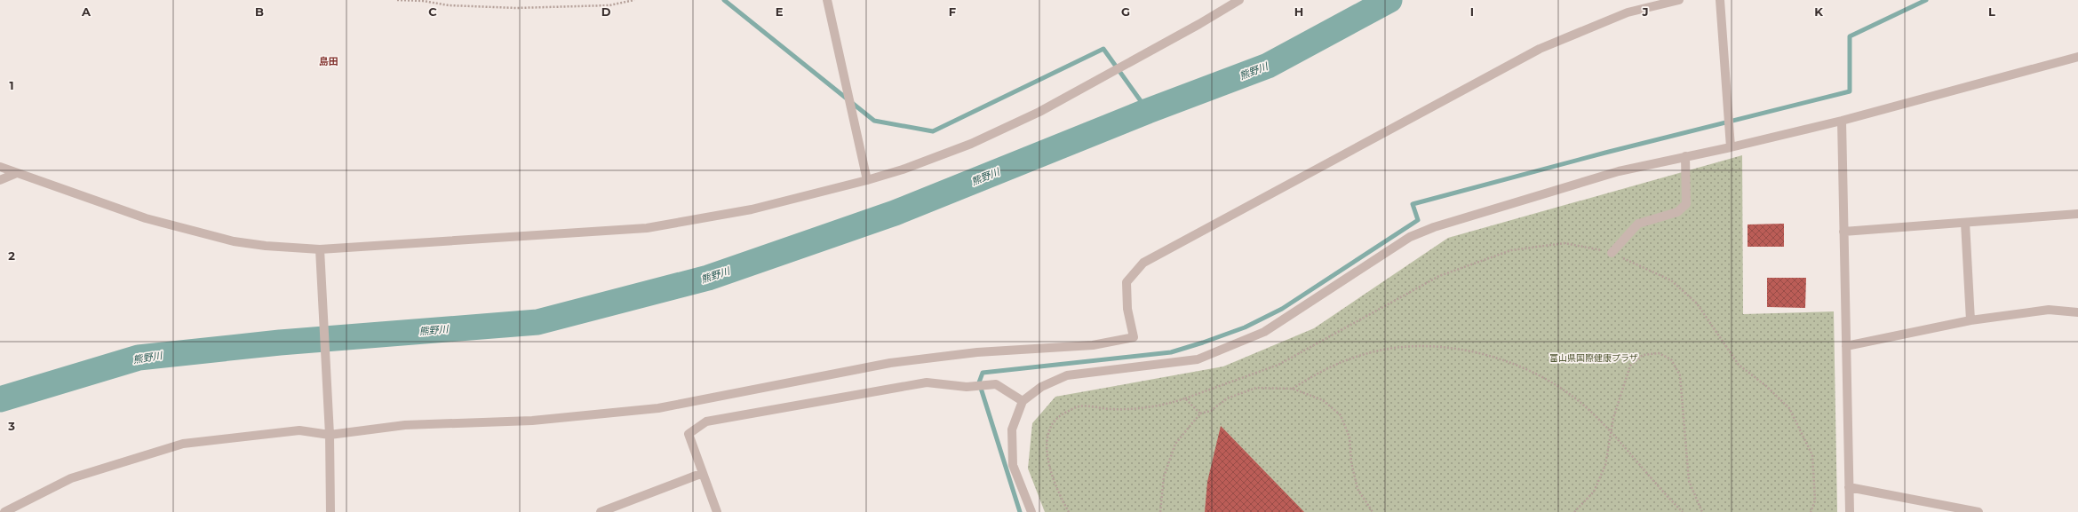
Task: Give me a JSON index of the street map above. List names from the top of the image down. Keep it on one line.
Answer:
{"districts":["島田"],"water":["熊野川"],"parks":["富山県国際健康プラザ"],"grid":{"columns":["A","B","C","D","E","F","G","H","I","J","K","L"],"rows":["1","2","3"]}}
